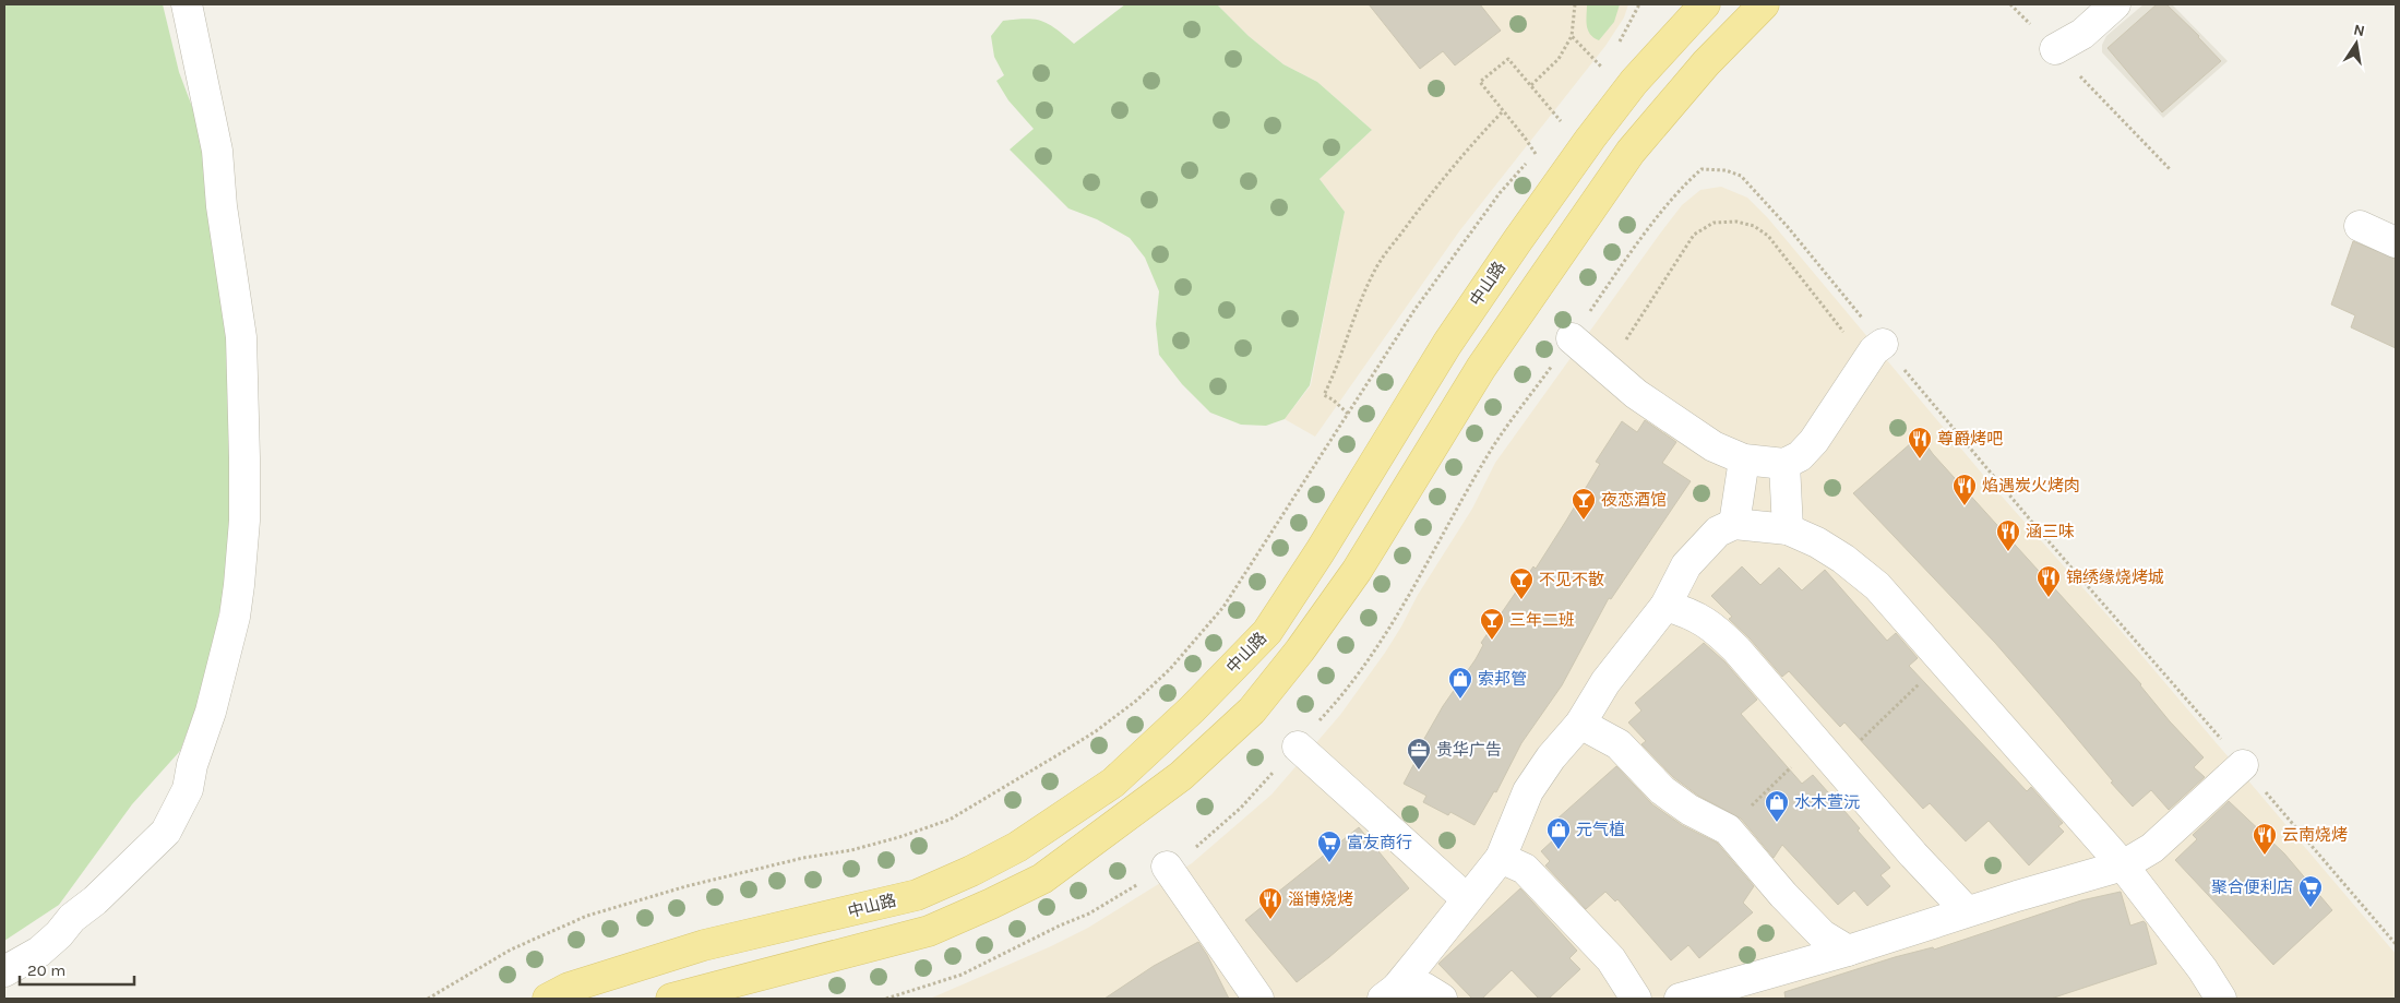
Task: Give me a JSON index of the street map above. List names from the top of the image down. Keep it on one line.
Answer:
{"streets":{"main road":["中山路"]},"places":{"restaurant":["尊爵烤吧","焰遇炭火烤肉","涵三味","锦绣缘烧烤城","云南烧烤","淄博烧烤"],"bar":["夜恋酒馆","不见不散","三年二班"],"shop":["索邦管","水木萱沅","元气植"],"office":["贵华广告"],"supermarket":["富友商行","聚合便利店"]},"scale_bar":"20 m","north":"top"}
